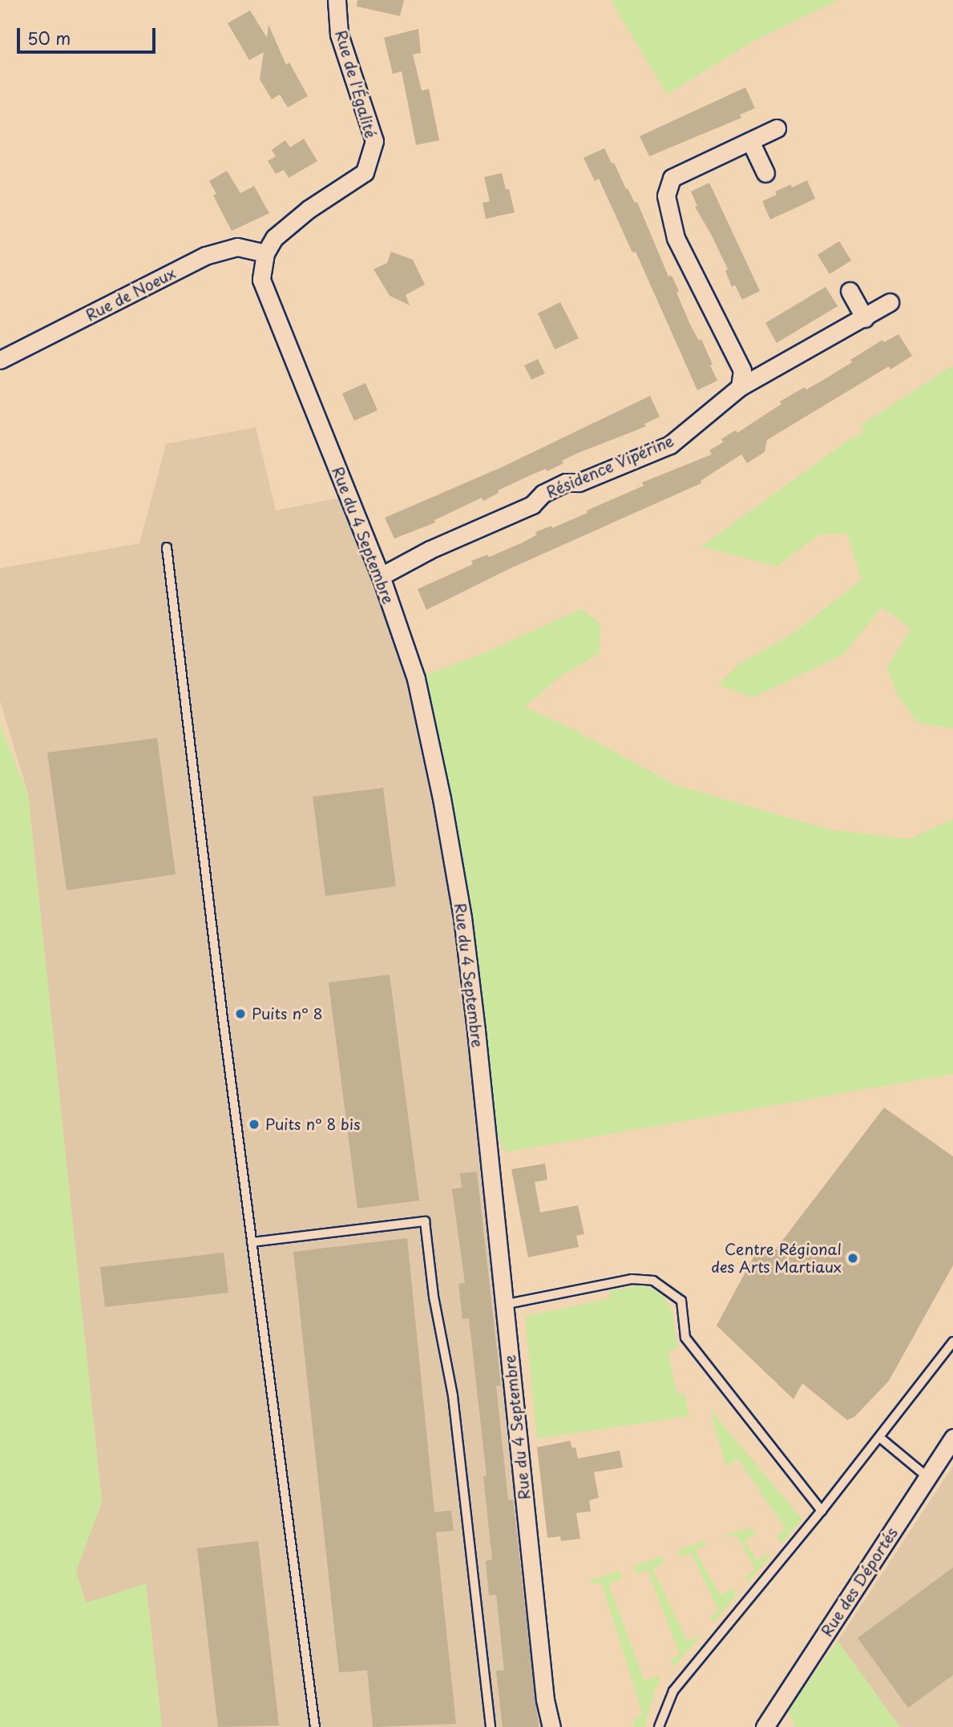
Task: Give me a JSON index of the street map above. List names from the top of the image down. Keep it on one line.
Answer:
{"streets":{"street":["Rue de l'Égalité","Rue de Noeux","Résidence Vipérine","Rue du 4 Septembre","Rue des Déportés"]},"crossings":[["Rue de l'Égalité","Rue de Noeux"],["Rue de l'Égalité","Rue du 4 Septembre"],["Rue de Noeux","Rue du 4 Septembre"],["Résidence Vipérine","Rue du 4 Septembre"]],"places":["Puits n° 8","Puits n° 8 bis","Centre Régional des Arts Martiaux"],"scale_bar":"50 m"}
